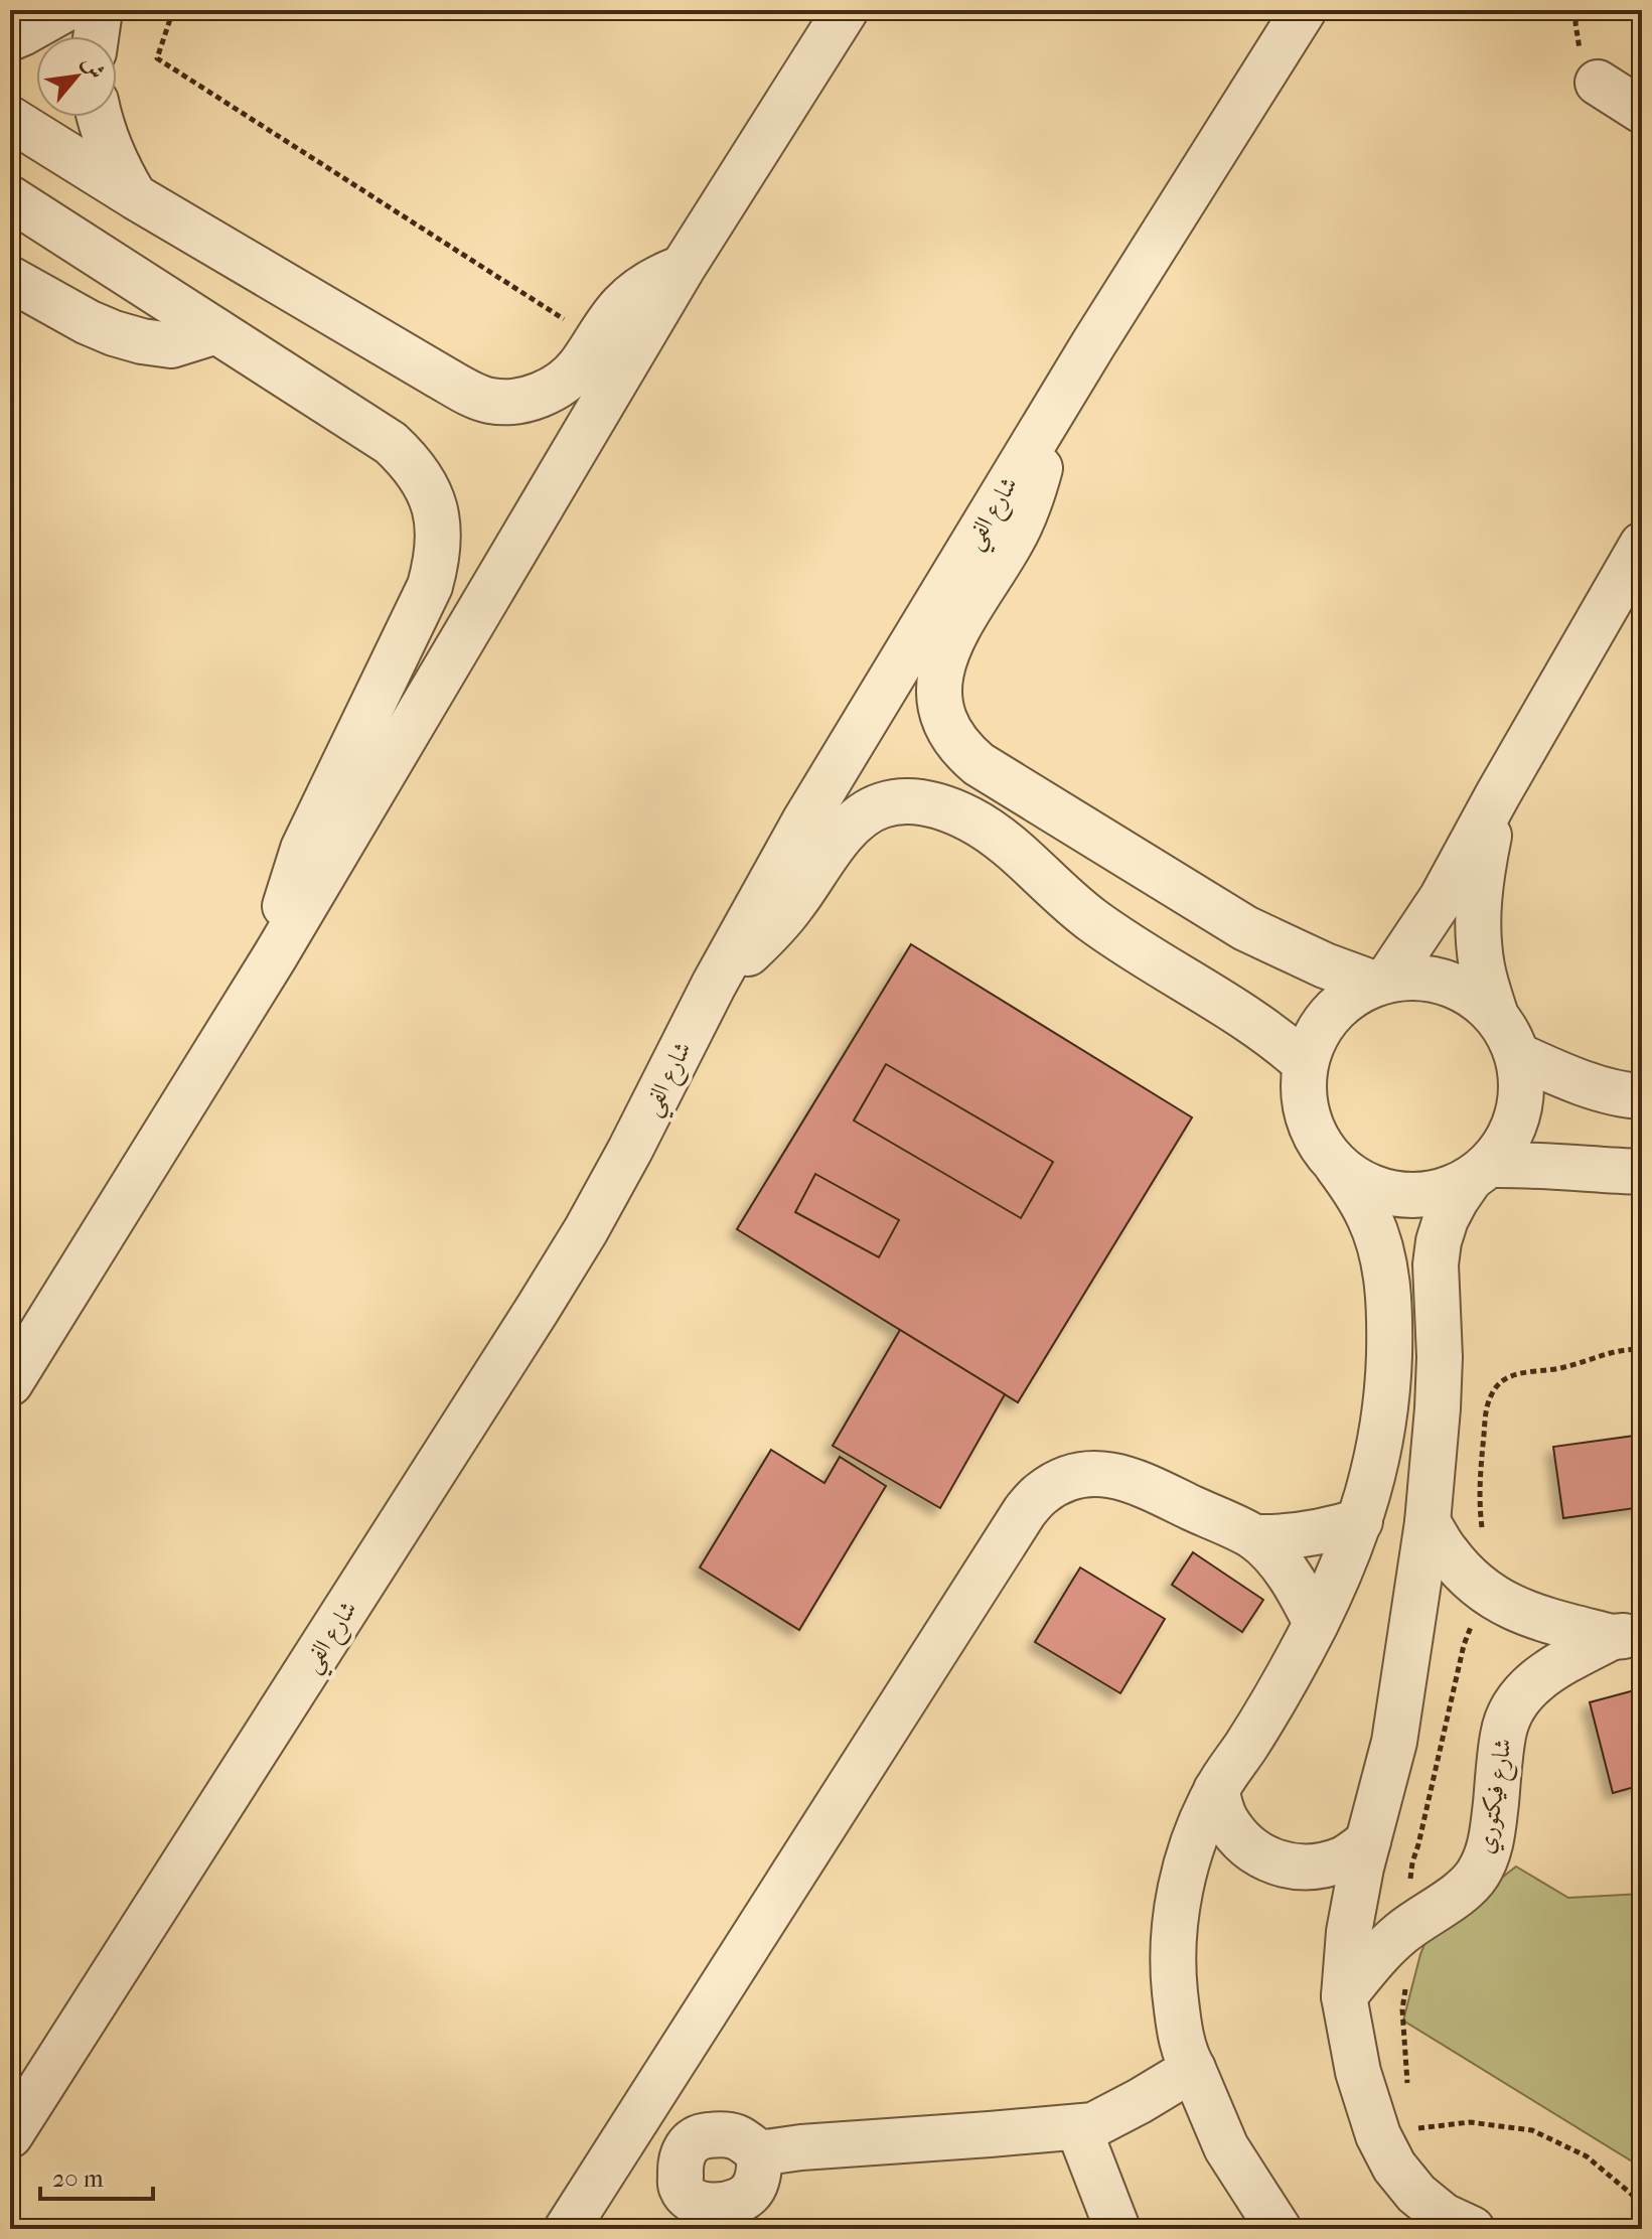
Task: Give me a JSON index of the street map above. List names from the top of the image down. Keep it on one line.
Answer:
{"streets":{"street":["شارع الفي","شارع فيكتوري"]},"scale_bar":"20 m","north":"top right"}
